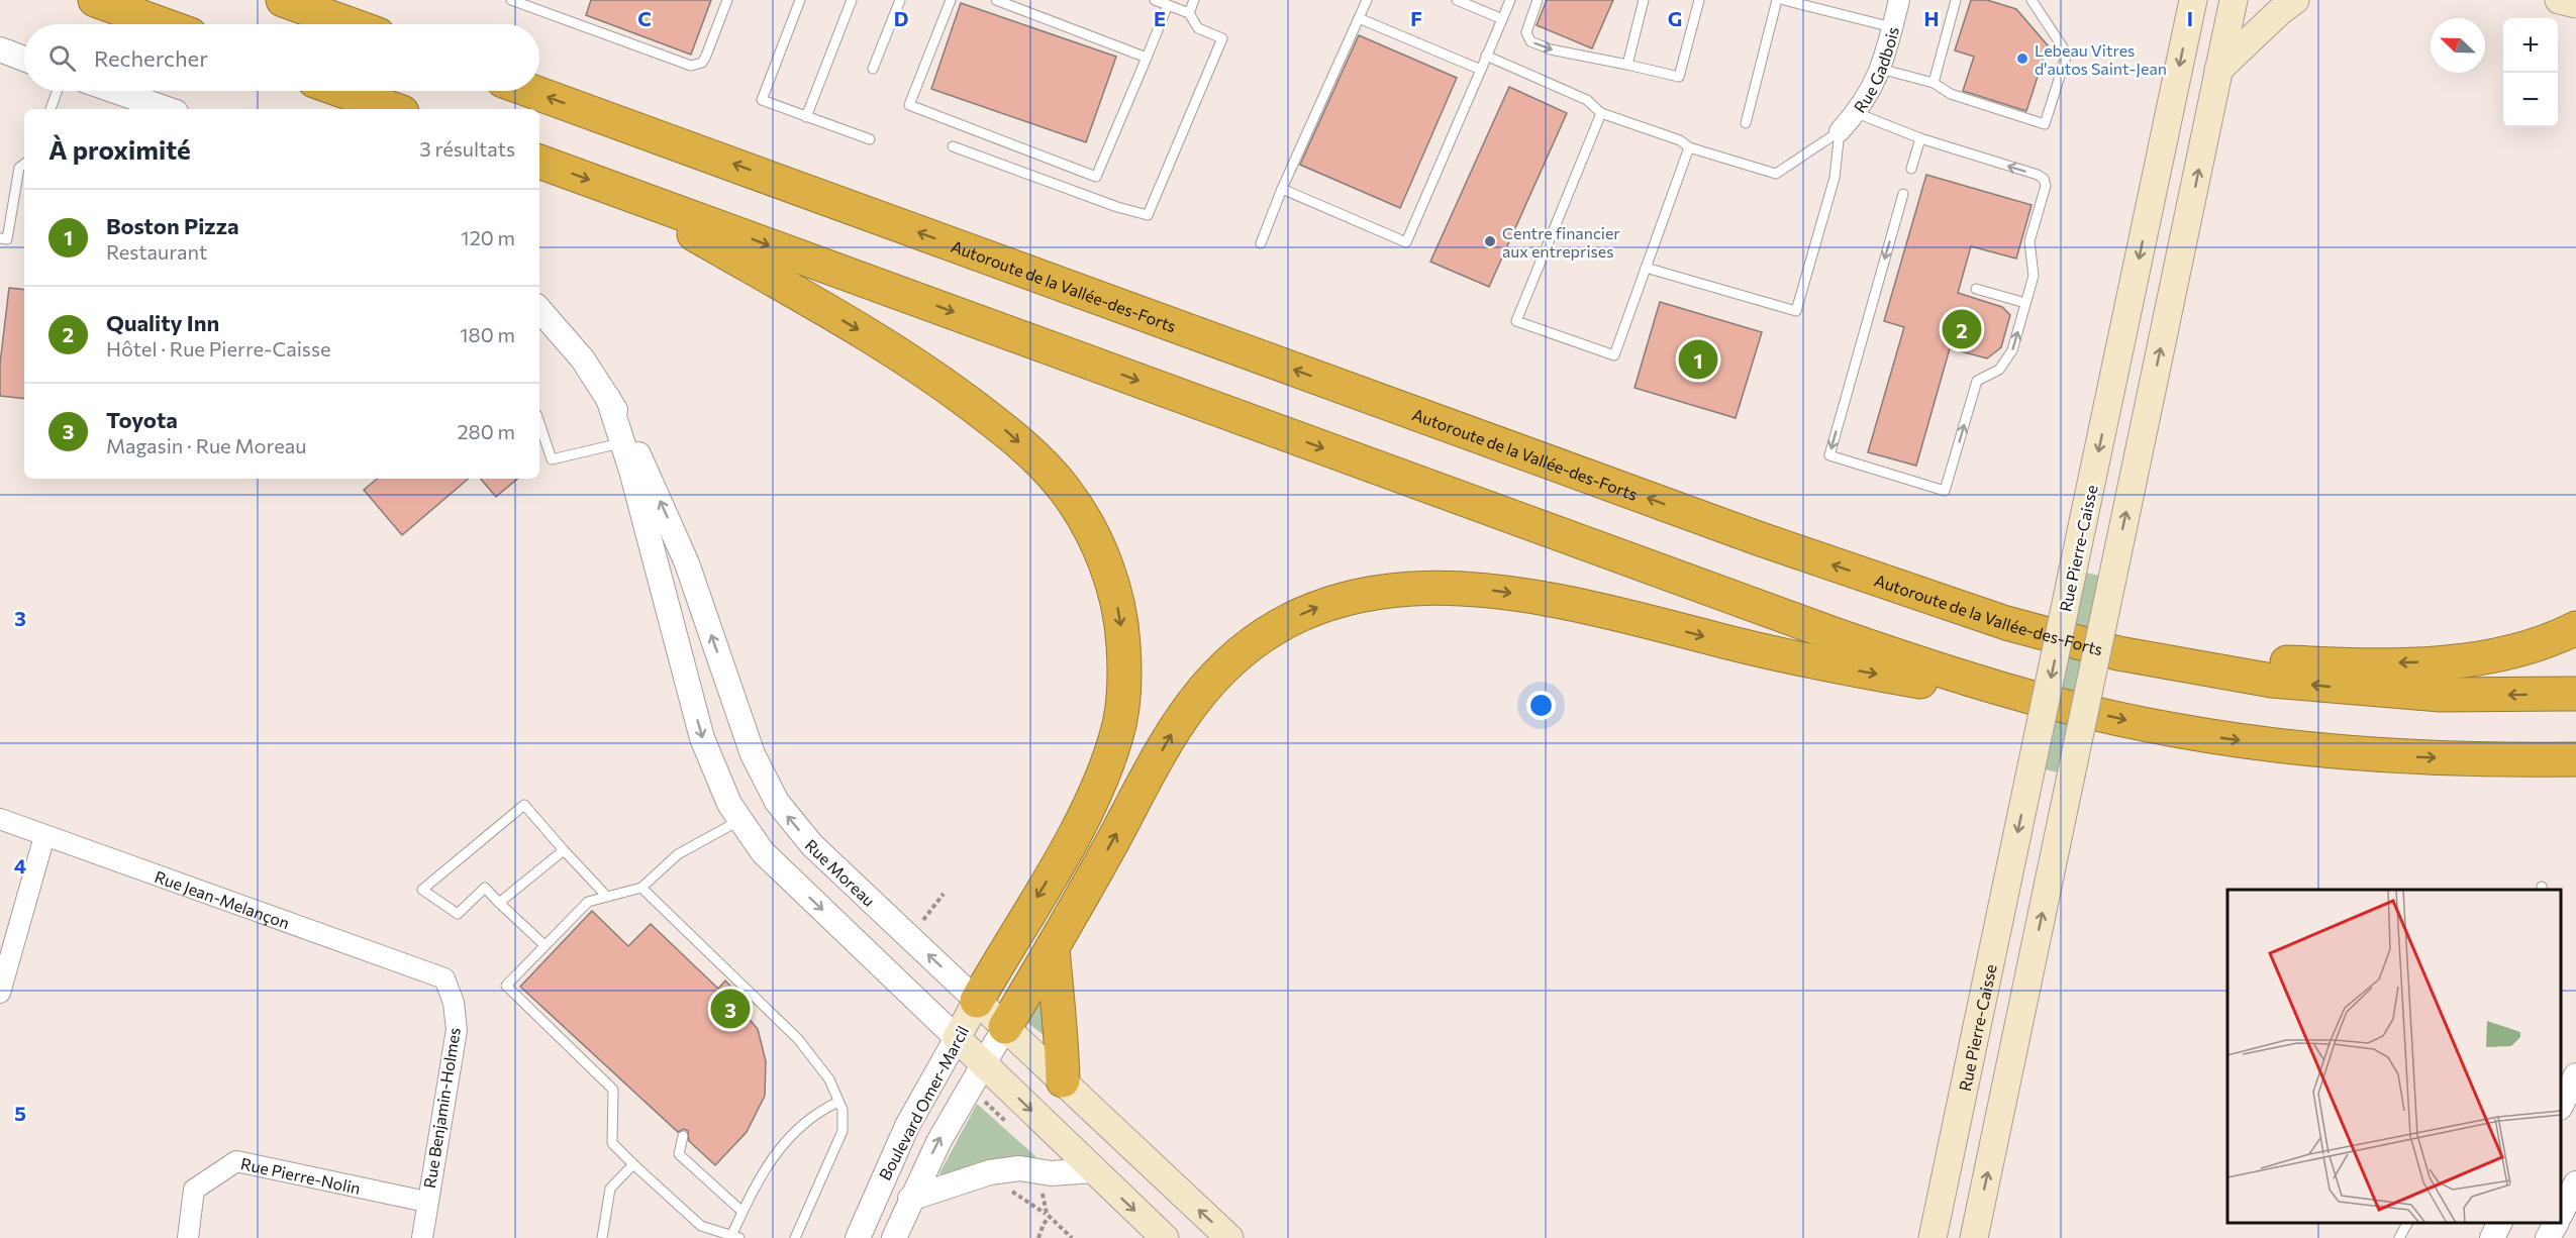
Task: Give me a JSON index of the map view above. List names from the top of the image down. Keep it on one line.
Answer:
{"streets":{"highway":["Autoroute de la Vallée-des-Forts"],"main road":["Rue Pierre-Caisse","Rue Moreau","Boulevard Omer-Marcil"],"street":["Rue Gadbois","Rue Jean-Melançon","Rue Benjamin-Holmes","Rue Pierre-Nolin"]},"crossings":[["Rue Moreau","Boulevard Omer-Marcil"],["Rue Jean-Melançon","Rue Benjamin-Holmes"],["Rue Benjamin-Holmes","Rue Pierre-Nolin"]],"places":["Lebeau Vitres d'autos Saint-Jean","Centre financier aux entreprises"],"north":"top left","page":{"map_buttons":["+","−"],"search":"Rechercher","heading":["À proximité","3 résultats"],"list":[{"mark":"1","name":"Boston Pizza","note":"Restaurant","value":"120 m"},{"mark":"2","name":"Quality Inn","note":"Hôtel · Rue Pierre-Caisse","value":"180 m"},{"mark":"3","name":"Toyota","note":"Magasin · Rue Moreau","value":"280 m"}],"pins":["2","1","3"]},"grid":{"columns":["C","D","E","F","G","H","I"],"rows":["3","4","5"]}}
